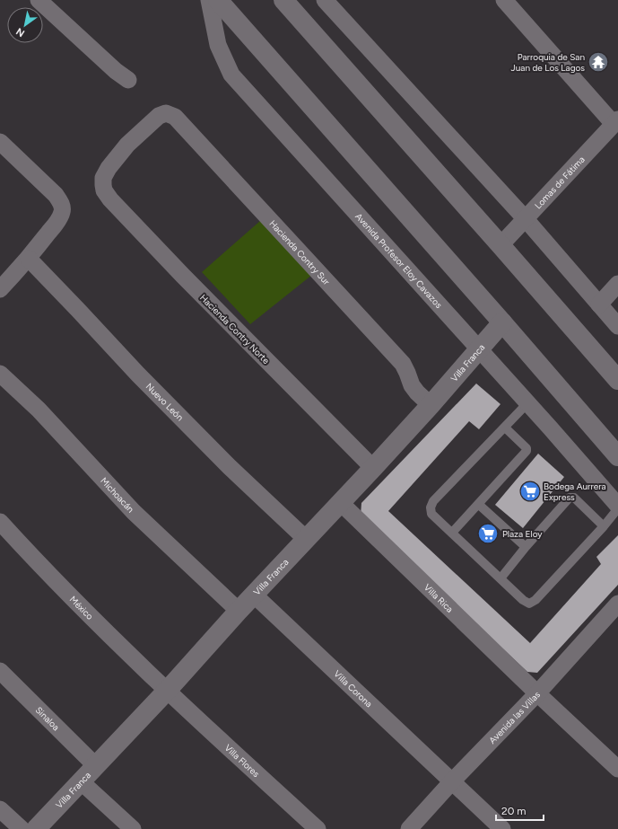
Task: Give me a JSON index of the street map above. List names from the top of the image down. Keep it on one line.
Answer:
{"streets":{"main road":["Villa Franca"],"street":["Lomas de Fátima","Hacienda Contry Sur","Avenida Profesor Eloy Cavazos","Hacienda Contry Norte","Nuevo León","Michoacán","Villa Rica","México","Villa Corona","Avenida las Villas","Sinaloa","Villa Flores"]},"crossings":[["Hacienda Contry Sur","Hacienda Contry Norte"],["Hacienda Contry Sur","Villa Franca"],["Avenida Profesor Eloy Cavazos","Villa Franca"],["Hacienda Contry Norte","Villa Franca"],["Villa Franca","Nuevo León"],["Villa Franca","Michoacán"],["Villa Franca","Villa Rica"],["Villa Franca","México"],["Villa Franca","Villa Corona"],["Villa Franca","Sinaloa"],["Villa Franca","Villa Flores"],["Villa Rica","Avenida las Villas"],["México","Villa Flores"],["Villa Corona","Avenida las Villas"]],"places":{"temple":["Parroquia de San Juan de Los Lagos"],"supermarket":["Bodega Aurrera Express","Plaza Eloy"]},"scale_bar":"20 m","north":"bottom left"}
